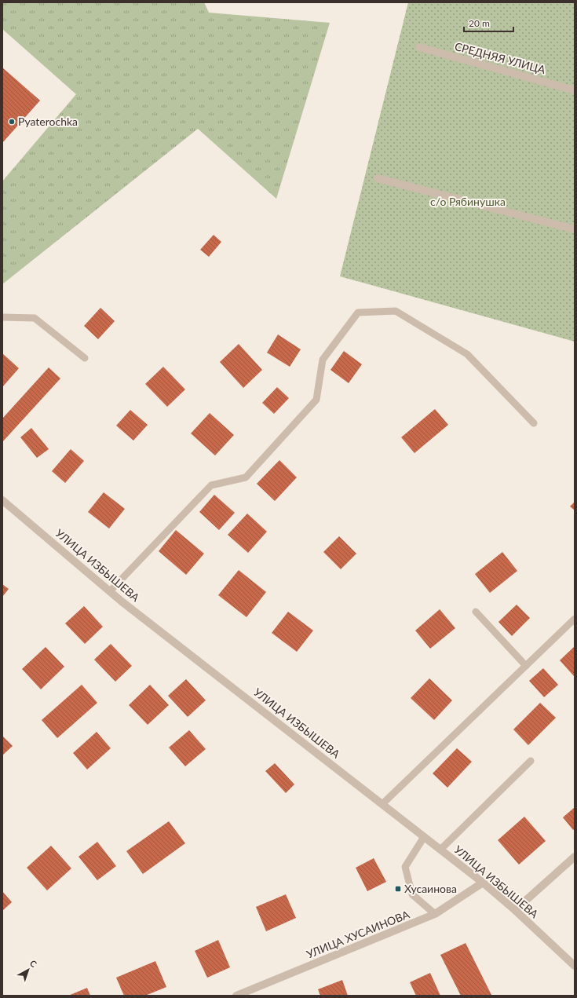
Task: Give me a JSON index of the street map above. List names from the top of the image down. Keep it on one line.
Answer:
{"streets":{"street":["СРЕДНЯЯ УЛИЦА","УЛИЦА ИЗБЫШЕВА","УЛИЦА ХУСАИНОВА"]},"crossings":[["УЛИЦА ИЗБЫШЕВА","УЛИЦА ХУСАИНОВА"]],"parks":["с/о Рябинушка"],"places":{"other":["Pyaterochka"],"transit":["Хусаинова"]},"scale_bar":"20 m","north":"top right"}
